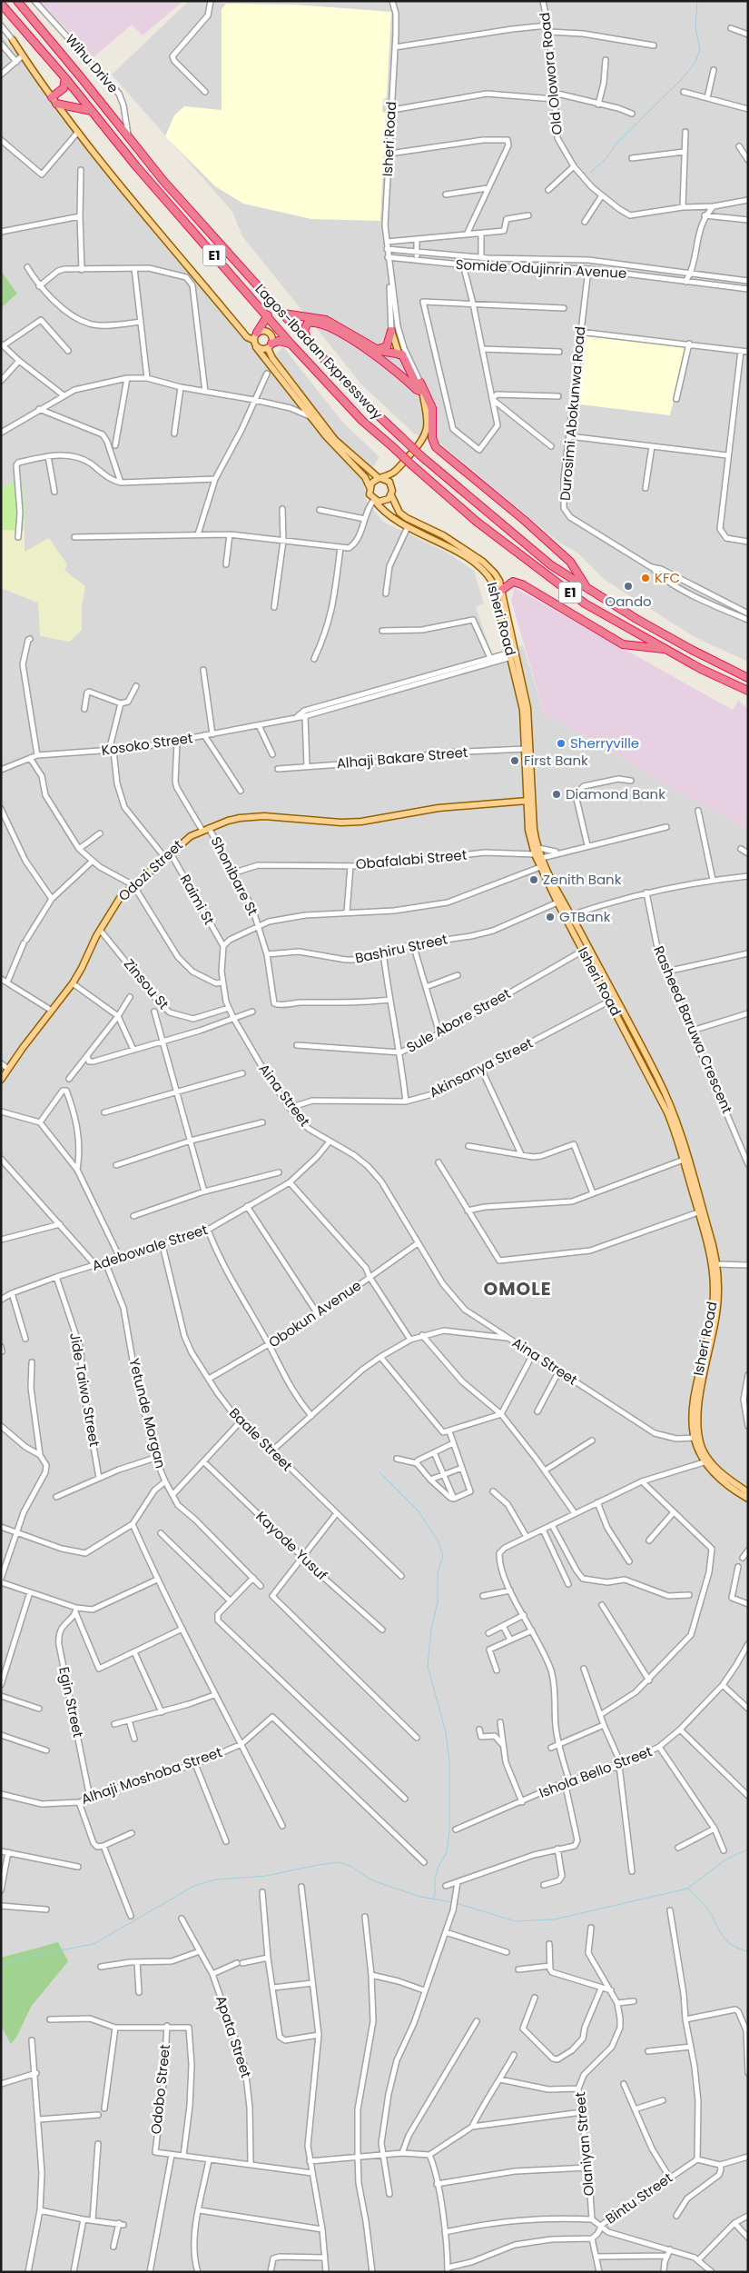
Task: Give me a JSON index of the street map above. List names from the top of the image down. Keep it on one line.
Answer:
{"streets":{"highway":["E1","Lagos-Ibadan Expressway"],"main road":["Isheri Road","Odozi Street"],"street":["Wihu Drive","Old Olowora Road","Somide Odujinrin Avenue","Durosimi Abokunwa Road","Kosoko Street","Alhaji Bakare Street","Obafalabi Street","Shonibare St","Raimi St","Bashiru Street","Zinsou St","Sule Abore Street","Rasheed Baruwa Crescent","Akinsanya Street","Aina Street","Adebowale Street","Obokun Avenue","Jide Taiwo Street","Yetunde Morgan","Baale Street","Kayode Yusuf","Egin Street","Ishola Bello Street","Alhaji Moshoba Street","Apata Street","Odobo Street","Olaniyan Street","Bintu Street"]},"crossings":[["Wihu Drive","Lagos-Ibadan Expressway"],["Isheri Road","Somide Odujinrin Avenue"],["Isheri Road","Kosoko Street"],["Isheri Road","Alhaji Bakare Street"],["Isheri Road","Obafalabi Street"],["Isheri Road","Odozi Street"],["Isheri Road","Bashiru Street"],["Isheri Road","Sule Abore Street"],["Isheri Road","Akinsanya Street"],["Isheri Road","Aina Street"],["Somide Odujinrin Avenue","Durosimi Abokunwa Road"],["Kosoko Street","Raimi St"],["Obafalabi Street","Shonibare St"],["Odozi Street","Shonibare St"],["Odozi Street","Raimi St"],["Odozi Street","Zinsou St"],["Shonibare St","Bashiru Street"],["Raimi St","Aina Street"],["Zinsou St","Aina Street"],["Akinsanya Street","Aina Street"],["Aina Street","Adebowale Street"],["Aina Street","Obokun Avenue"],["Adebowale Street","Jide Taiwo Street"],["Adebowale Street","Yetunde Morgan"],["Adebowale Street","Baale Street"],["Obokun Avenue","Baale Street"],["Egin Street","Alhaji Moshoba Street"]],"districts":["OMOLE"],"places":["KFC","Oando","Sherryville","First Bank","Diamond Bank","Zenith Bank","GTBank"]}
